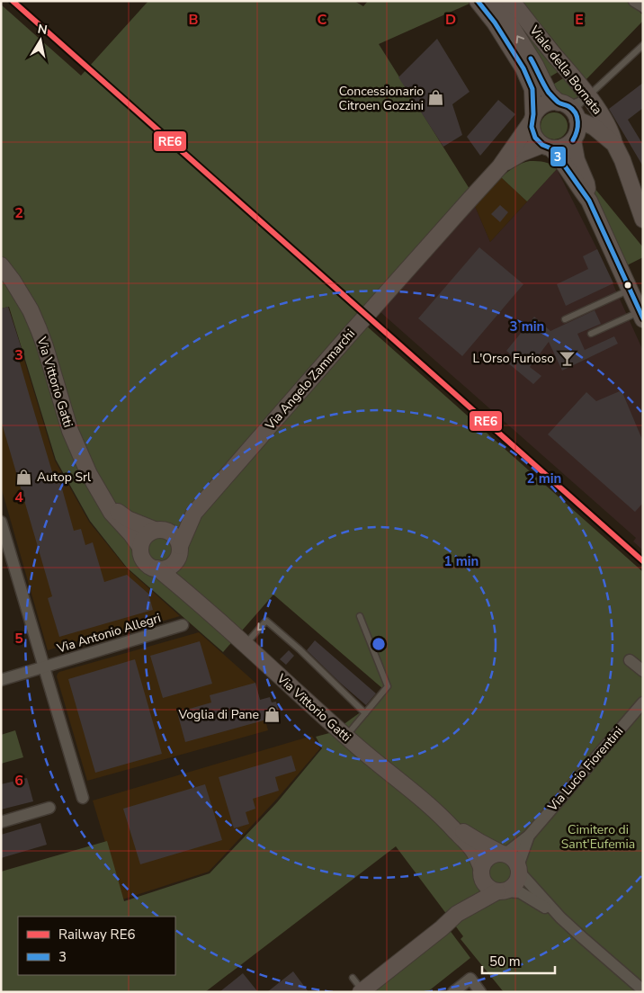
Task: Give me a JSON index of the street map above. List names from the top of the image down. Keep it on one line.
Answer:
{"streets":{"street":["Viale della Bornata","Via Angelo Zammarchi","Via Vittorio Gatti","Via Antonio Allegri","Via Lucio Fiorentini"]},"crossings":[["Viale della Bornata","Via Angelo Zammarchi"],["Via Angelo Zammarchi","Via Vittorio Gatti"],["Via Vittorio Gatti","Via Lucio Fiorentini"]],"parks":["Cimitero di Sant'Eufemia"],"places":{"shop":["Concessionario Citroen Gozzini","Autop Srl","Voglia di Pane"],"bar":["L'Orso Furioso"]},"lines":["rail line RE6","transit line 3"],"legend":["Railway RE6","3"],"scale_bar":"50 m","north":"top","grid":{"columns":["B","C","D","E"],"rows":["2","3","4","5","6"]},"rings":["3 min","2 min","1 min"]}
